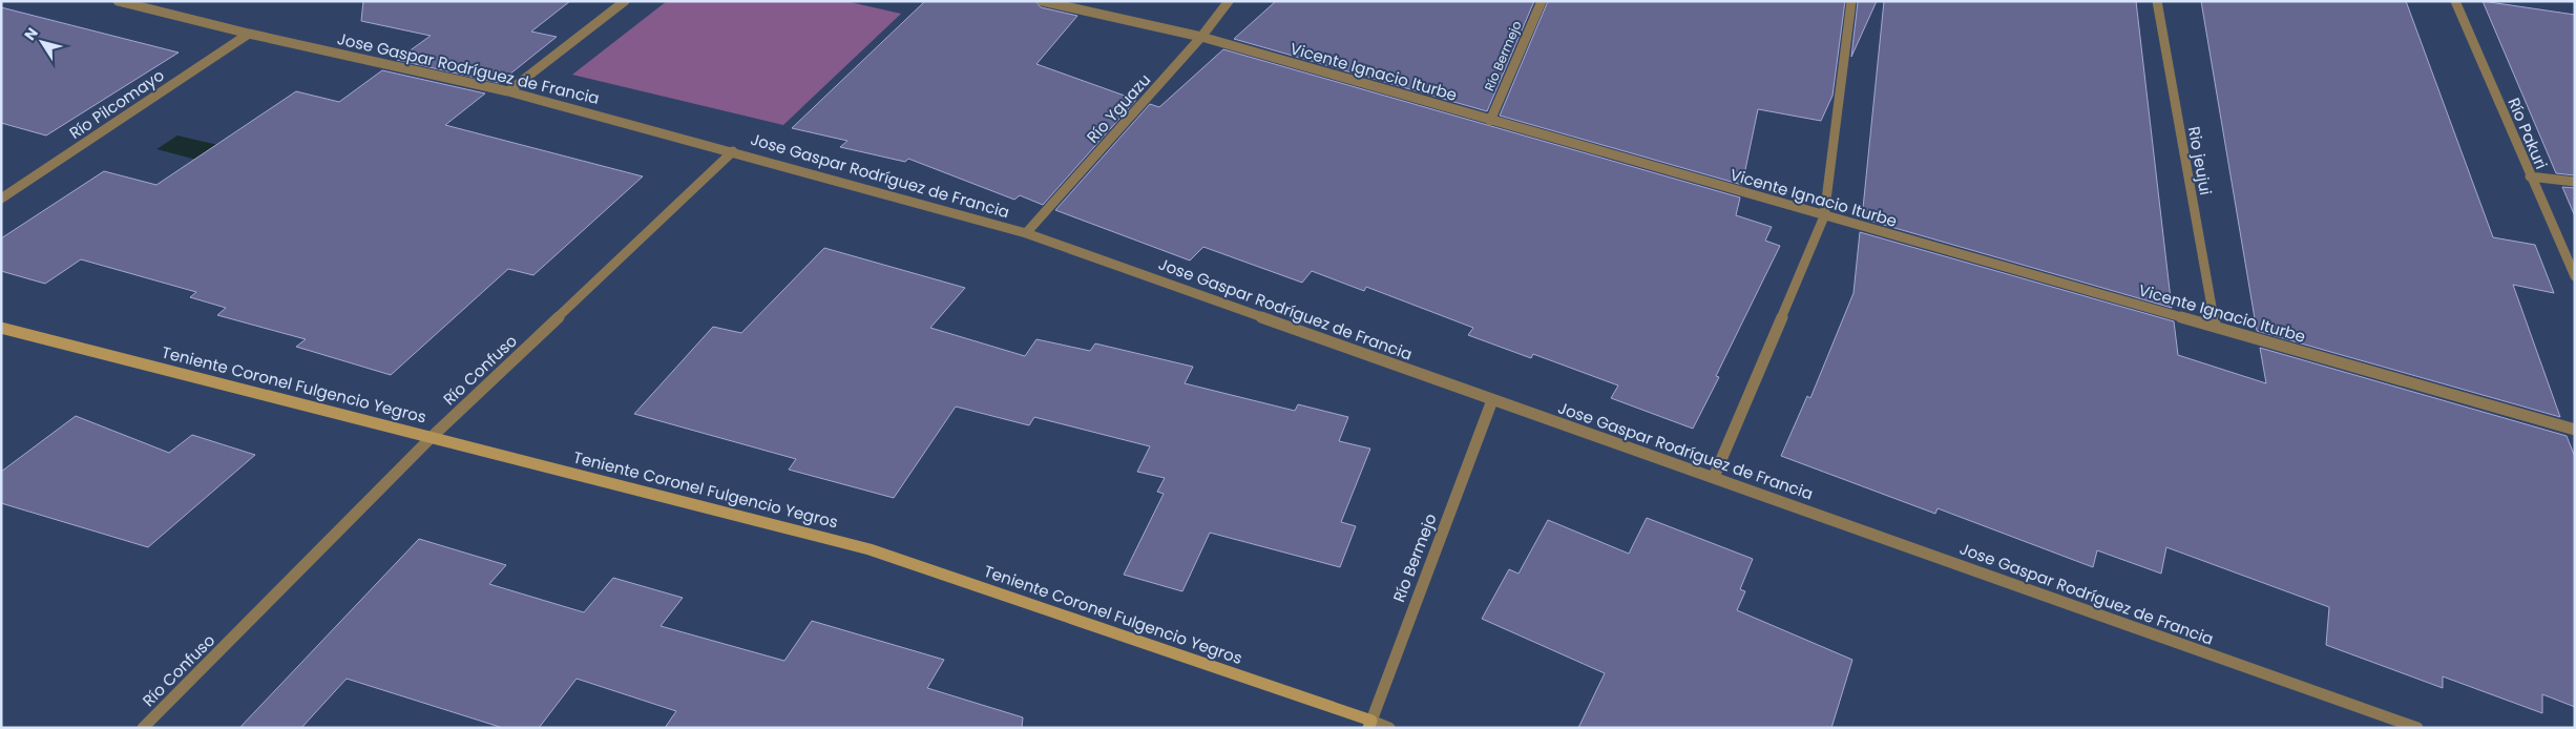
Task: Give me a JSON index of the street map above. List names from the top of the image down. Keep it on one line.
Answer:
{"streets":{"street":["Río Bermejo","Jose Gaspar Rodríguez de Francia","Vicente Ignacio Iturbe","Río Pilcomayo","Río Yguazu","Río Pakuri","Rio jeujui","Río Confuso","Teniente Coronel Fulgencio Yegros"]},"crossings":[["Río Bermejo","Jose Gaspar Rodríguez de Francia"],["Río Bermejo","Vicente Ignacio Iturbe"],["Río Bermejo","Teniente Coronel Fulgencio Yegros"],["Jose Gaspar Rodríguez de Francia","Río Pilcomayo"],["Jose Gaspar Rodríguez de Francia","Río Yguazu"],["Jose Gaspar Rodríguez de Francia","Río Confuso"],["Vicente Ignacio Iturbe","Río Yguazu"],["Vicente Ignacio Iturbe","Rio jeujui"],["Río Confuso","Teniente Coronel Fulgencio Yegros"]],"north":"top left"}
